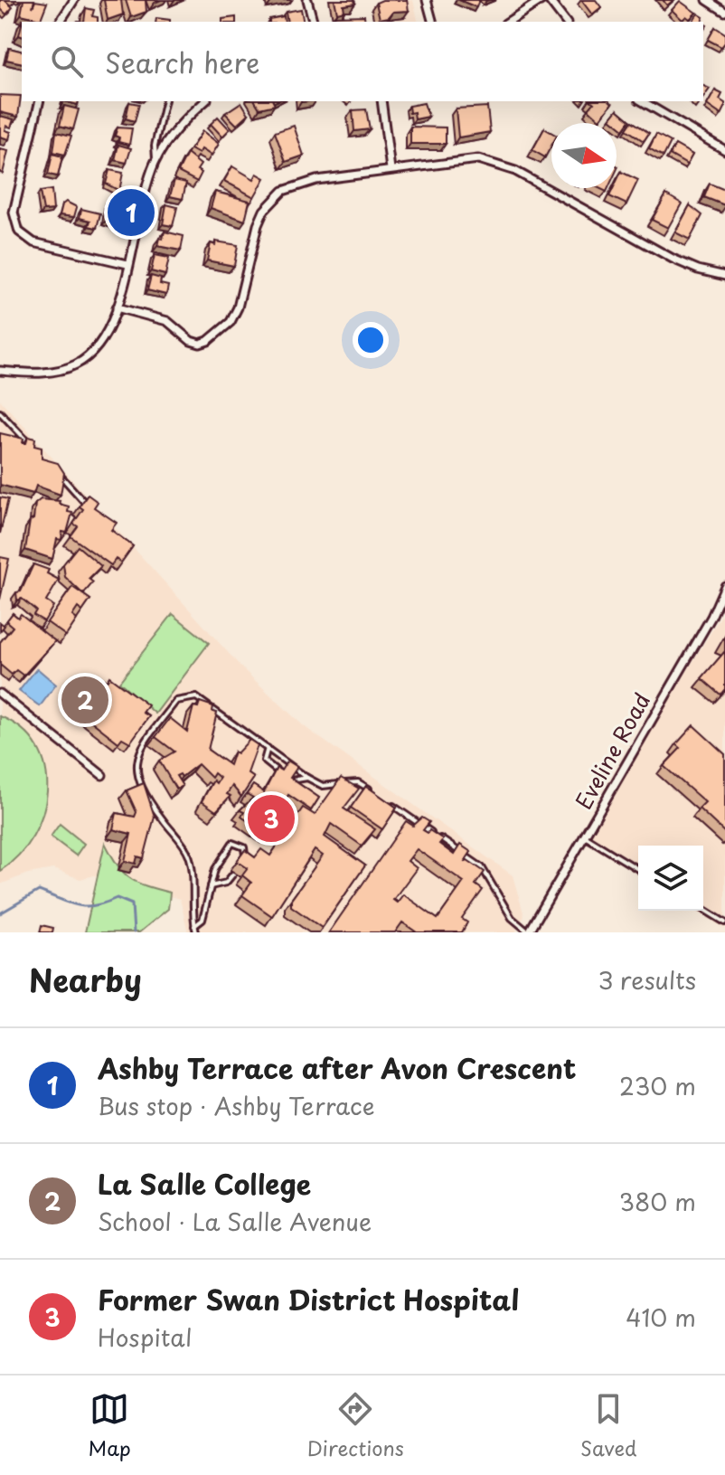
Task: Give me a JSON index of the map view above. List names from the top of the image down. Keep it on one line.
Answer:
{"streets":{"street":["Eveline Road"]},"north":"right","page":{"search":"Search here","pins":["1","2","3"],"heading":["Nearby","3 results"],"list":[{"mark":"1","name":"Ashby Terrace after Avon Crescent","note":"Bus stop · Ashby Terrace","value":"230 m"},{"mark":"2","name":"La Salle College","note":"School · La Salle Avenue","value":"380 m"},{"mark":"3","name":"Former Swan District Hospital","note":"Hospital","value":"410 m"}],"nav":["Map","Directions","Saved"]}}
